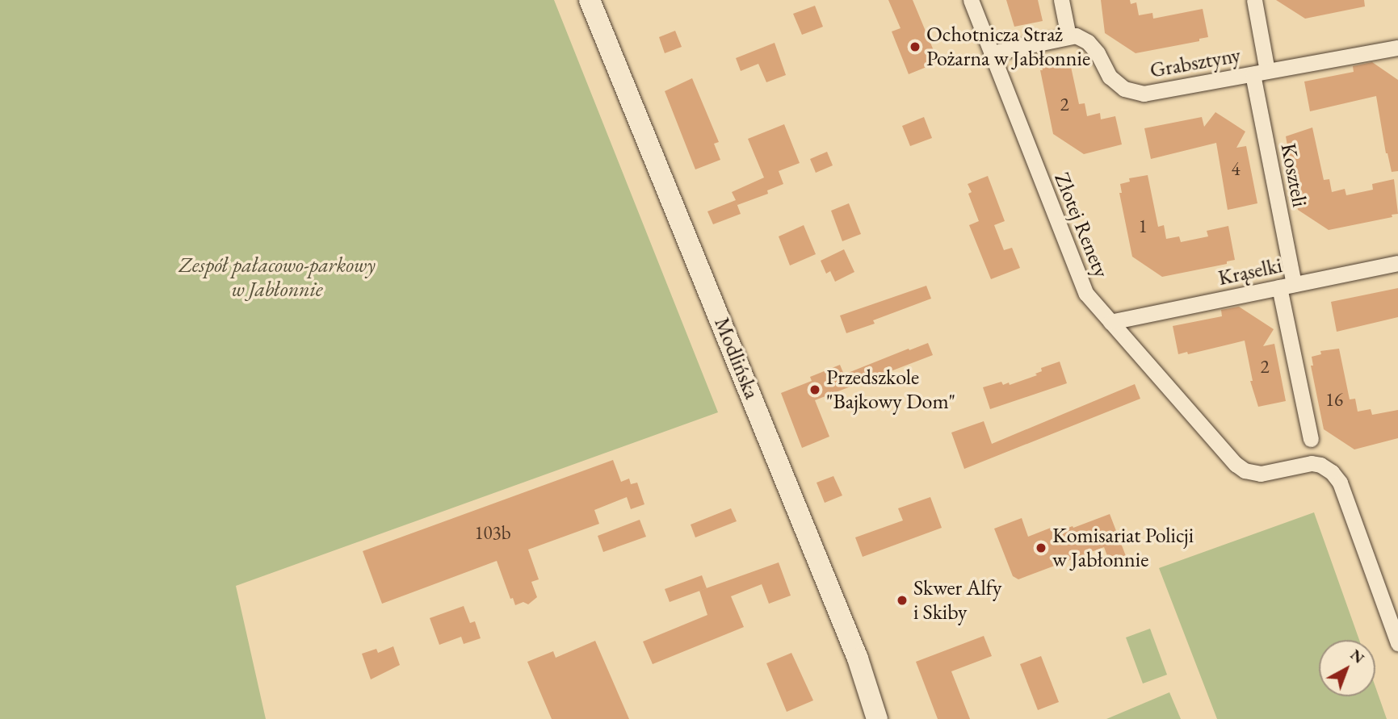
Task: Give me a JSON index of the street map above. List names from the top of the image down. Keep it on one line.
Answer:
{"streets":{"main road":["Modlińska"],"street":["Grabsztyny","Koszteli","Złotej Renety","Krąselki"]},"crossings":[["Grabsztyny","Koszteli"],["Koszteli","Krąselki"],["Złotej Renety","Krąselki"]],"parks":["Zespół pałacowo-parkowy w Jabłonnie"],"places":["Ochotnicza Straż Pożarna w Jabłonnie","Przedszkole \"Bajkowy Dom\"","Komisariat Policji w Jabłonnie","Skwer Alfy i Skiby"],"house_numbers":["2","4","1","2","16","103b"],"north":"top right"}
